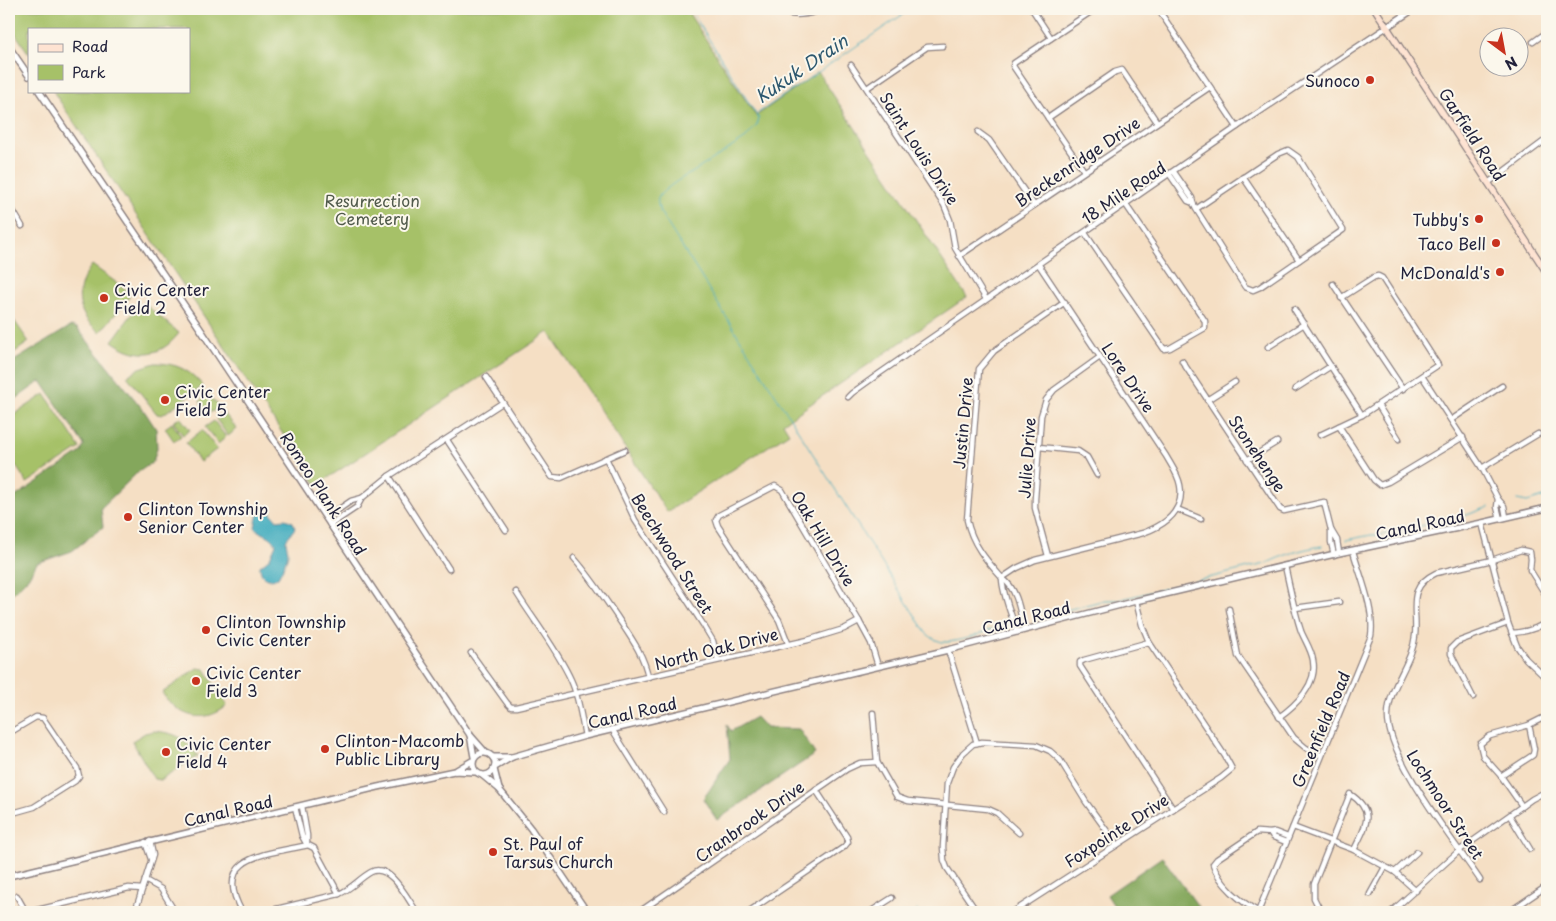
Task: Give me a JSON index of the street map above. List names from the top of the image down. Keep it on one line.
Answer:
{"streets":{"main road":["Garfield Road"],"street":["Saint Louis Drive","Breckenridge Drive","18 Mile Road","Lore Drive","Justin Drive","Stonehenge","Julie Drive","Romeo Plank Road","Canal Road","Oak Hill Drive","Beechwood Street","North Oak Drive","Greenfield Road","Lochmoor Street","Cranbrook Drive","Foxpointe Drive"]},"crossings":[["Garfield Road","18 Mile Road"],["Saint Louis Drive","Breckenridge Drive"],["Saint Louis Drive","18 Mile Road"],["18 Mile Road","Lore Drive"],["Lore Drive","Justin Drive"],["Lore Drive","Julie Drive"],["Justin Drive","Canal Road"],["Stonehenge","Canal Road"],["Romeo Plank Road","Canal Road"],["Canal Road","Oak Hill Drive"],["Canal Road","Greenfield Road"],["Oak Hill Drive","North Oak Drive"],["Beechwood Street","North Oak Drive"]],"water":["Kukuk Drain"],"parks":["Resurrection Cemetery"],"places":["Sunoco","Tubby's","Taco Bell","McDonald's","Civic Center Field 2","Civic Center Field 5","Clinton Township Senior Center","Clinton Township Civic Center","Civic Center Field 3","Clinton-Macomb Public Library","Civic Center Field 4","St. Paul of Tarsus Church"],"legend":["Road","Park"],"north":"bottom right"}
